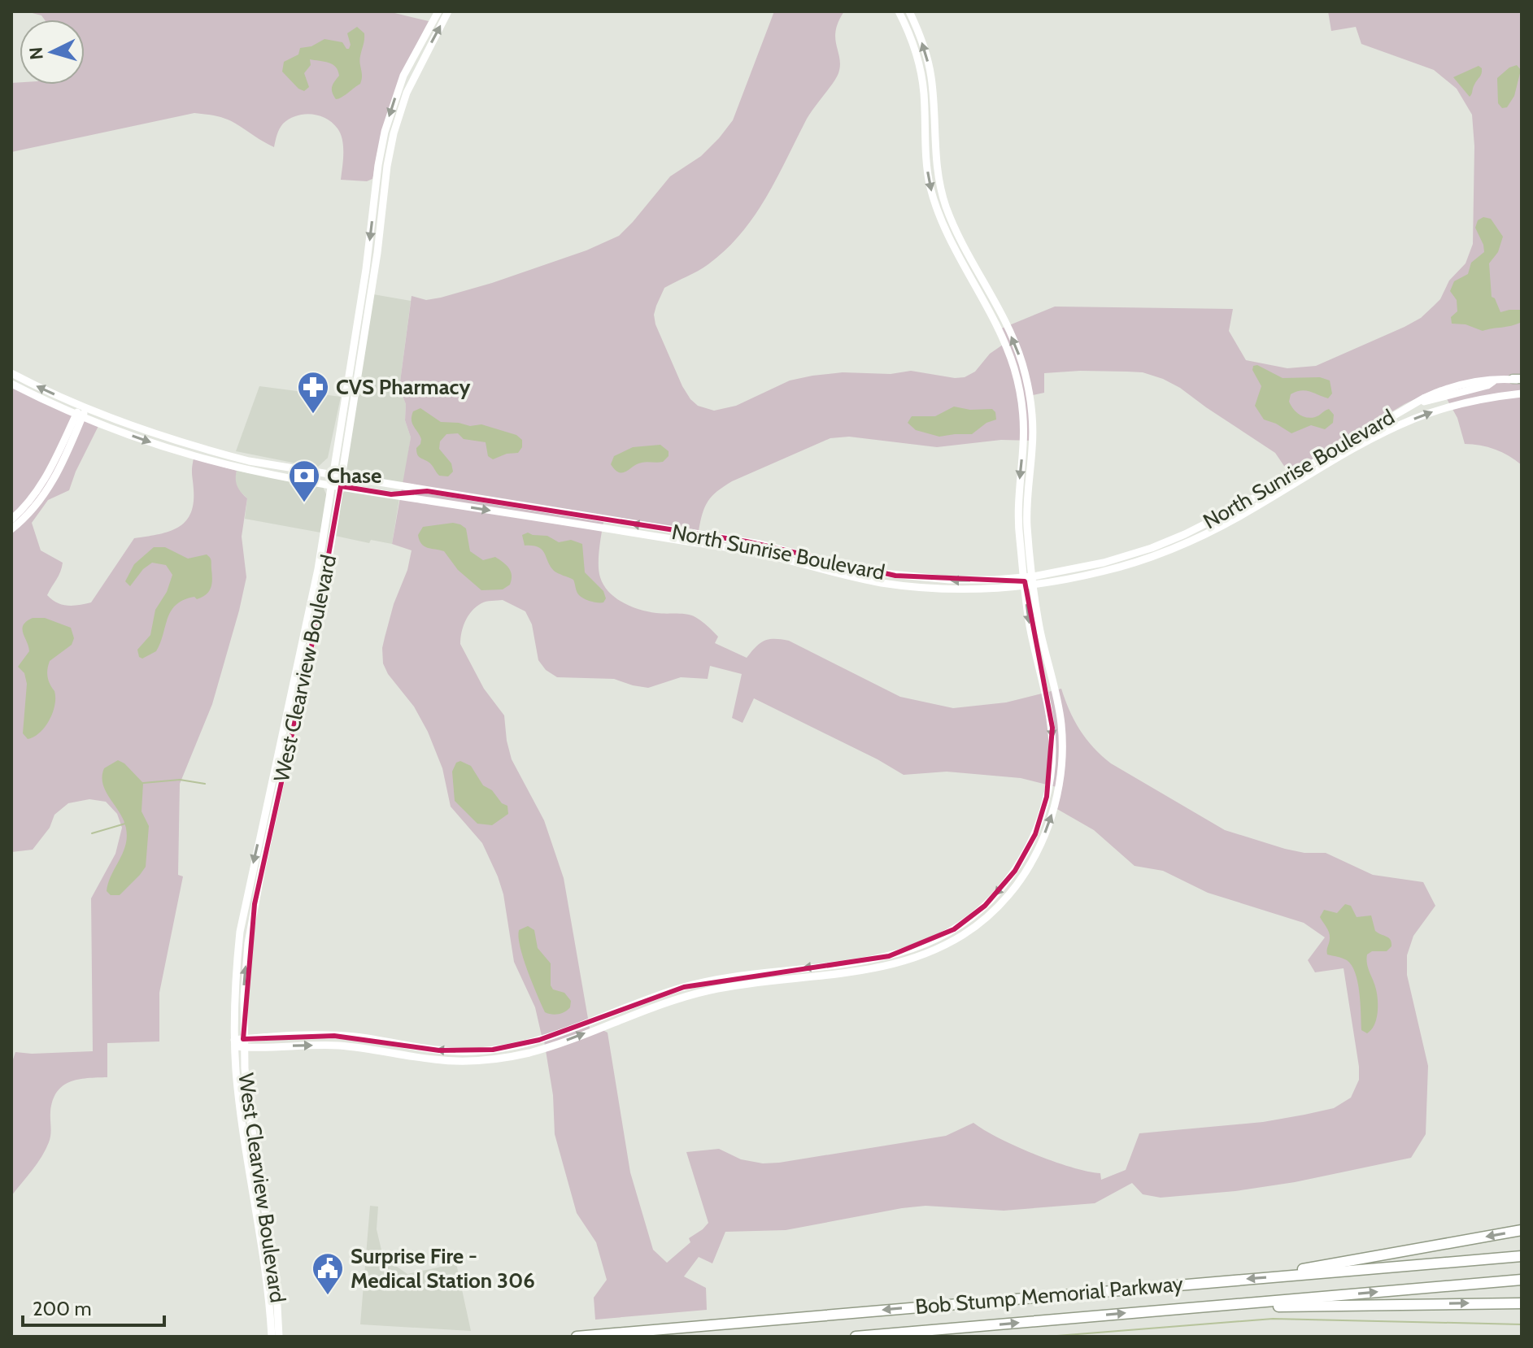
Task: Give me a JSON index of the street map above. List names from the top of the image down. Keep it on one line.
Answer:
{"streets":{"highway":["Bob Stump Memorial Parkway"],"street":["North Sunrise Boulevard","West Clearview Boulevard"]},"crossings":[["North Sunrise Boulevard","West Clearview Boulevard"]],"places":{"pharmacy":["CVS Pharmacy"],"bank":["Chase"],"public building":["Surprise Fire - Medical Station 306"]},"scale_bar":"200 m","north":"left"}
